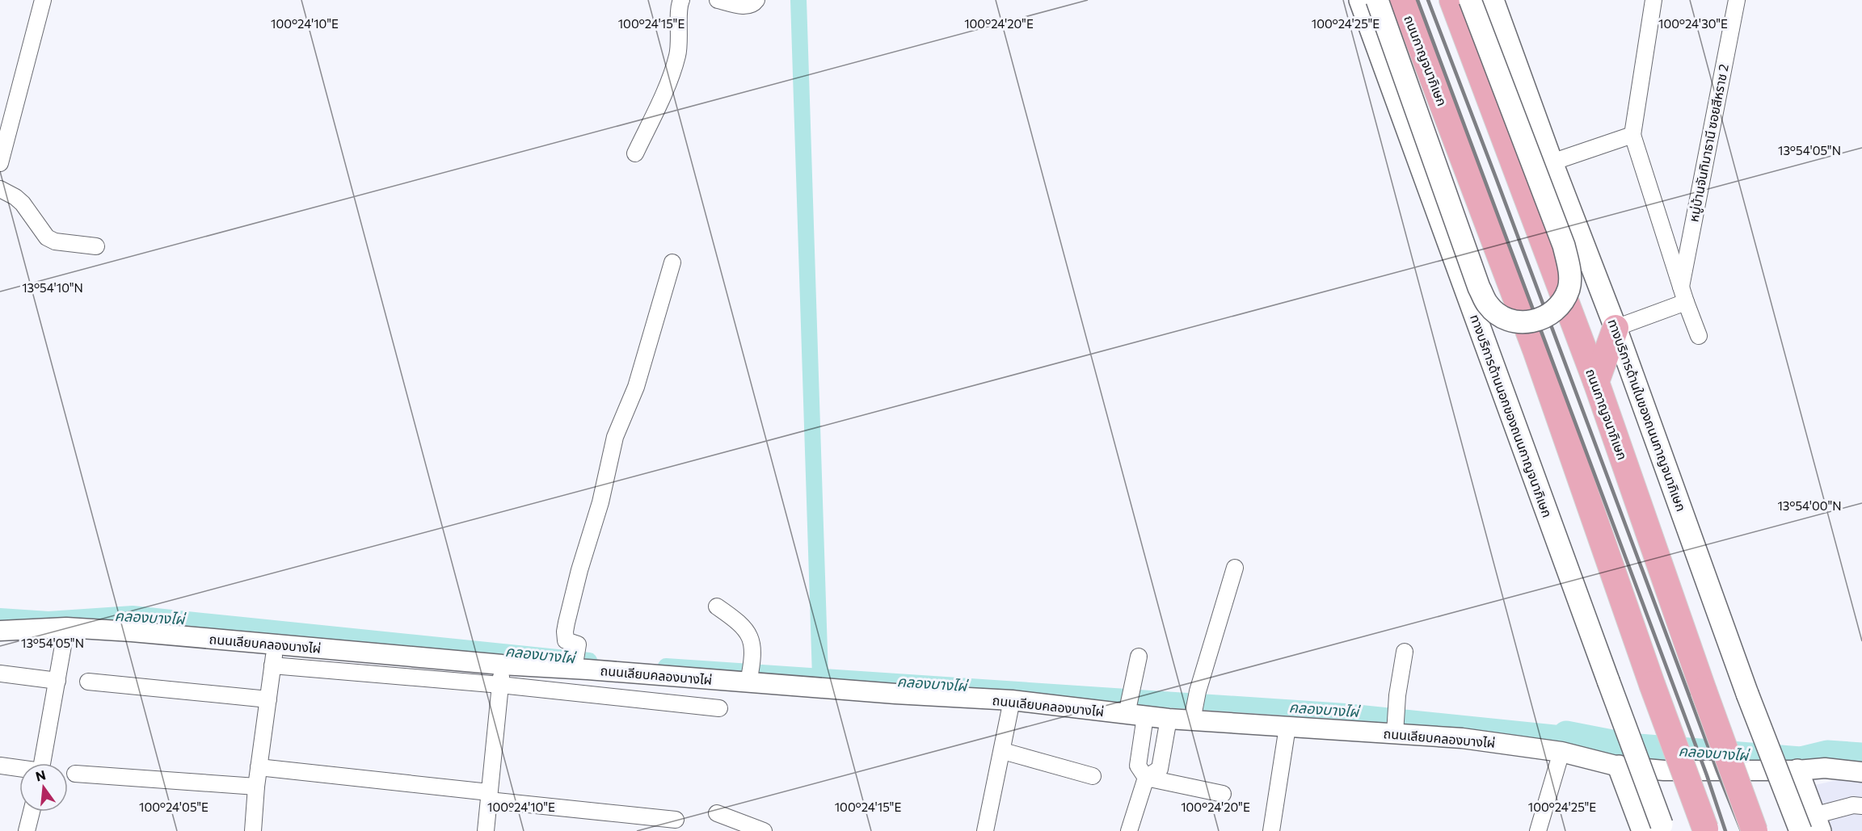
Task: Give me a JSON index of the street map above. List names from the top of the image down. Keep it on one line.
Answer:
{"streets":{"highway":["ถนนกาญจนาภิเษก"],"main road":["ทางบริการด้านในของถนนกาญจนาภิเษก","ทางบริการด้านนอกของถนนกาญจนาภิเษก"],"street":["หมู่บ้านจันทิมาธานี ซอยสีหราช 2","ถนนเลียบคลองบางไผ่"]},"water":["คลองบางไผ่"],"north":"top","coordinates":["100°24'10\"E","100°24'15\"E","100°24'20\"E","100°24'25\"E","100°24'30\"E","13°54'05\"N","13°54'10\"N","13°54'00\"N","100°24'05\"E"]}
